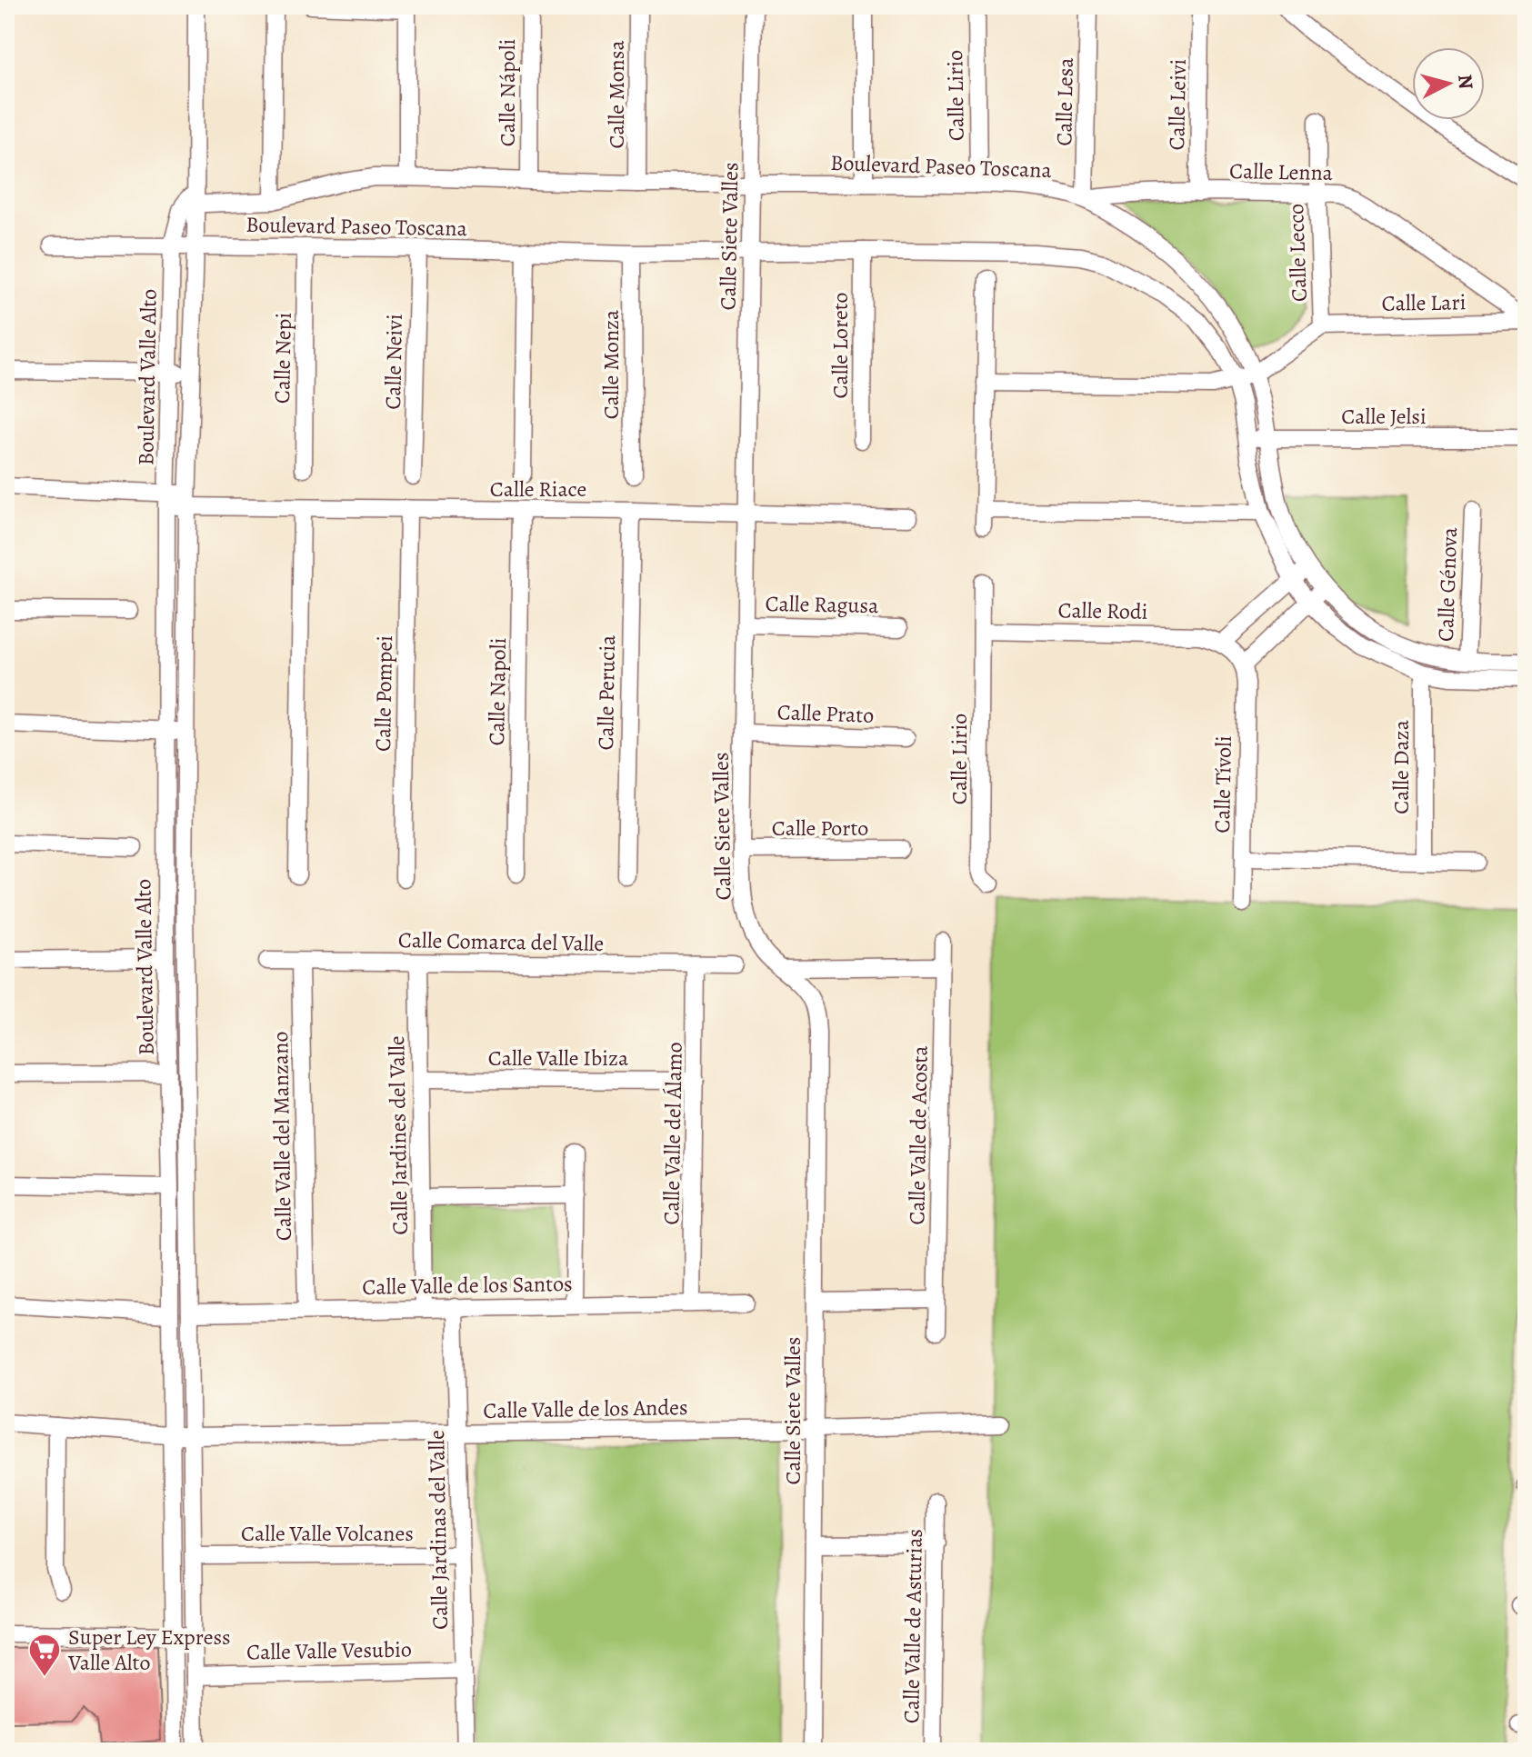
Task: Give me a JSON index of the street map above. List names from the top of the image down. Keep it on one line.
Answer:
{"streets":{"street":["Calle Nápoli","Calle Monsa","Calle Lirio","Calle Lesa","Calle Leivi","Boulevard Paseo Toscana","Calle Lenna","Calle Siete Valles","Calle Lecco","Calle Lari","Calle Loreto","Calle Nepi","Calle Neivi","Calle Monza","Boulevard Valle Alto","Calle Jelsi","Calle Riace","Calle Génova","Calle Ragusa","Calle Rodi","Calle Napoli","Calle Perucia","Calle Pompei","Calle Prato","Calle Daza","Calle Tívoli","Calle Porto","Calle Comarca del Valle","Calle Valle Ibiza","Calle Valle del Álamo","Calle Jardines del Valle","Calle Valle de Acosta","Calle Valle del Manzano","Calle Valle de los Santos","Calle Valle de los Andes","Calle Jardinas del Valle","Calle Valle Volcanes","Calle Valle de Asturias","Calle Valle Vesubio"]},"crossings":[["Calle Nápoli","Boulevard Paseo Toscana"],["Calle Monsa","Boulevard Paseo Toscana"],["Calle Lirio","Boulevard Paseo Toscana"],["Calle Lirio","Calle Rodi"],["Calle Lesa","Boulevard Paseo Toscana"],["Calle Lesa","Calle Lenna"],["Calle Leivi","Calle Lenna"],["Boulevard Paseo Toscana","Calle Lenna"],["Boulevard Paseo Toscana","Calle Siete Valles"],["Boulevard Paseo Toscana","Calle Lecco"],["Boulevard Paseo Toscana","Calle Loreto"],["Boulevard Paseo Toscana","Calle Nepi"],["Boulevard Paseo Toscana","Calle Neivi"],["Boulevard Paseo Toscana","Calle Monza"],["Boulevard Paseo Toscana","Boulevard Valle Alto"],["Boulevard Paseo Toscana","Calle Jelsi"],["Boulevard Paseo Toscana","Calle Génova"],["Boulevard Paseo Toscana","Calle Daza"],["Calle Lenna","Calle Lecco"],["Calle Lenna","Calle Lari"],["Calle Siete Valles","Calle Riace"],["Calle Siete Valles","Calle Ragusa"],["Calle Siete Valles","Calle Prato"],["Calle Siete Valles","Calle Porto"],["Calle Siete Valles","Calle Valle de los Andes"],["Calle Lecco","Calle Lari"],["Boulevard Valle Alto","Calle Riace"],["Boulevard Valle Alto","Calle Valle de los Santos"],["Boulevard Valle Alto","Calle Valle de los Andes"],["Boulevard Valle Alto","Calle Valle Volcanes"],["Boulevard Valle Alto","Calle Valle Vesubio"],["Calle Riace","Calle Napoli"],["Calle Riace","Calle Perucia"],["Calle Riace","Calle Pompei"],["Calle Comarca del Valle","Calle Valle del Álamo"],["Calle Comarca del Valle","Calle Jardines del Valle"],["Calle Comarca del Valle","Calle Valle del Manzano"],["Calle Valle Ibiza","Calle Valle del Álamo"],["Calle Valle Ibiza","Calle Jardines del Valle"],["Calle Valle del Álamo","Calle Valle de los Santos"],["Calle Jardines del Valle","Calle Valle de los Santos"],["Calle Valle del Manzano","Calle Valle de los Santos"],["Calle Valle de los Santos","Calle Jardinas del Valle"],["Calle Valle de los Andes","Calle Jardinas del Valle"],["Calle Jardinas del Valle","Calle Valle Volcanes"],["Calle Jardinas del Valle","Calle Valle Vesubio"]],"places":{"supermarket":["Super Ley Express Valle Alto"]},"north":"right"}
